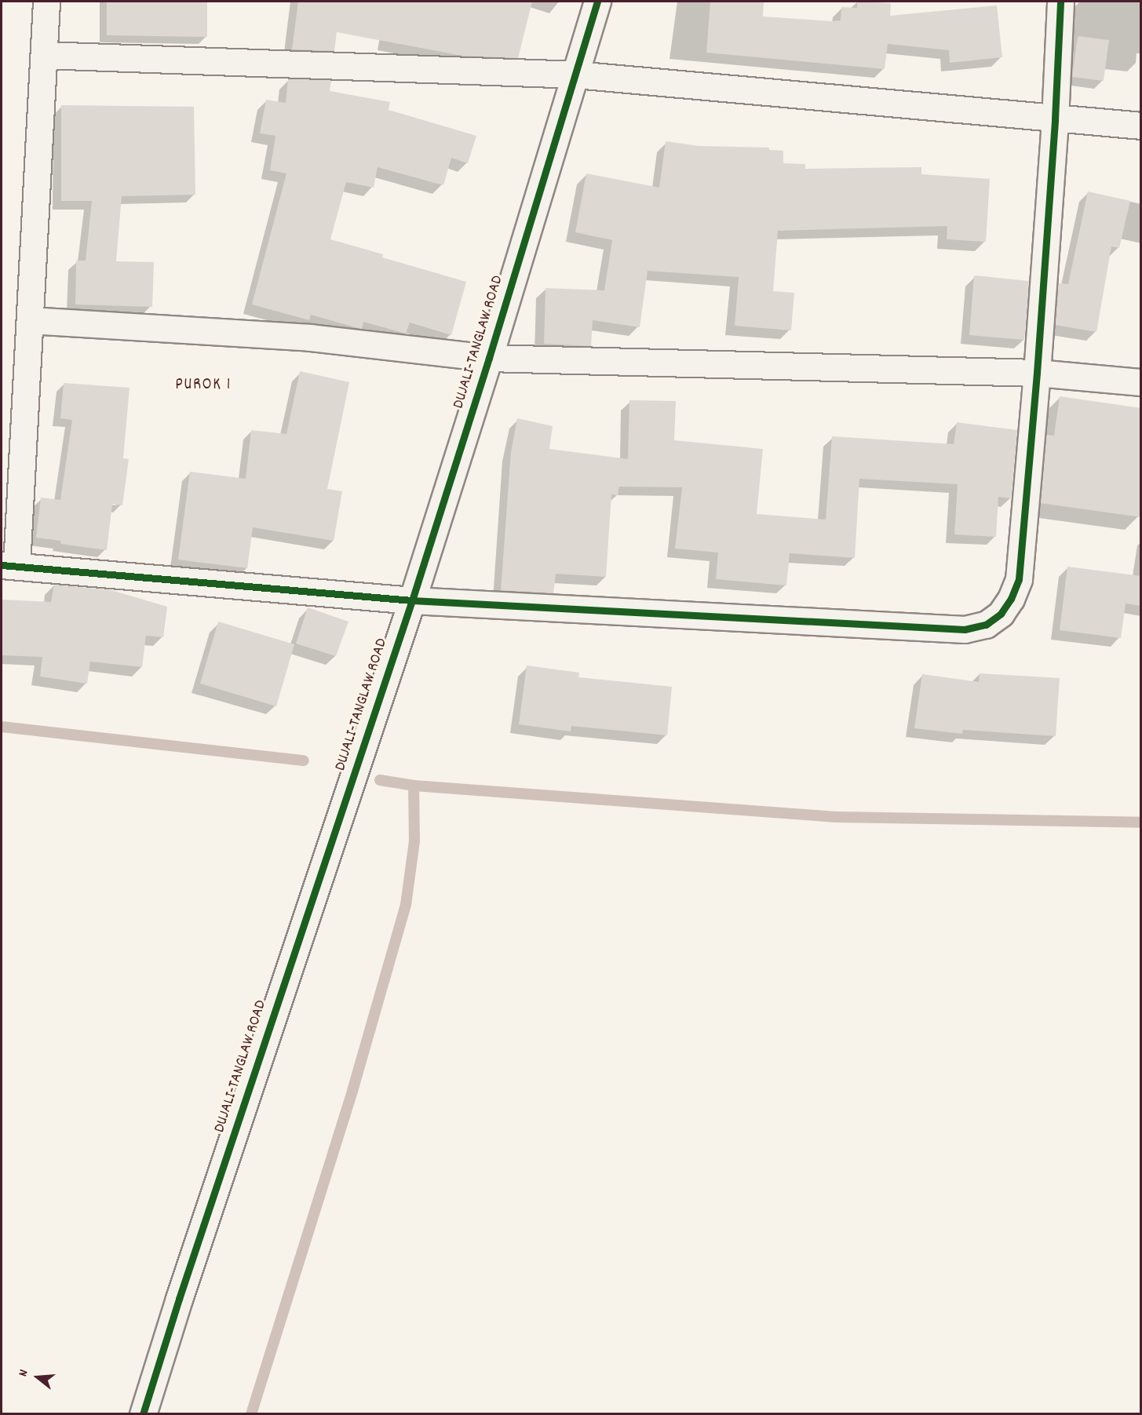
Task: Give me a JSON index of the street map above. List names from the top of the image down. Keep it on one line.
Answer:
{"streets":{"street":["DUJALI-TANGLAW ROAD"]},"districts":["PUROK 1"],"north":"left"}
